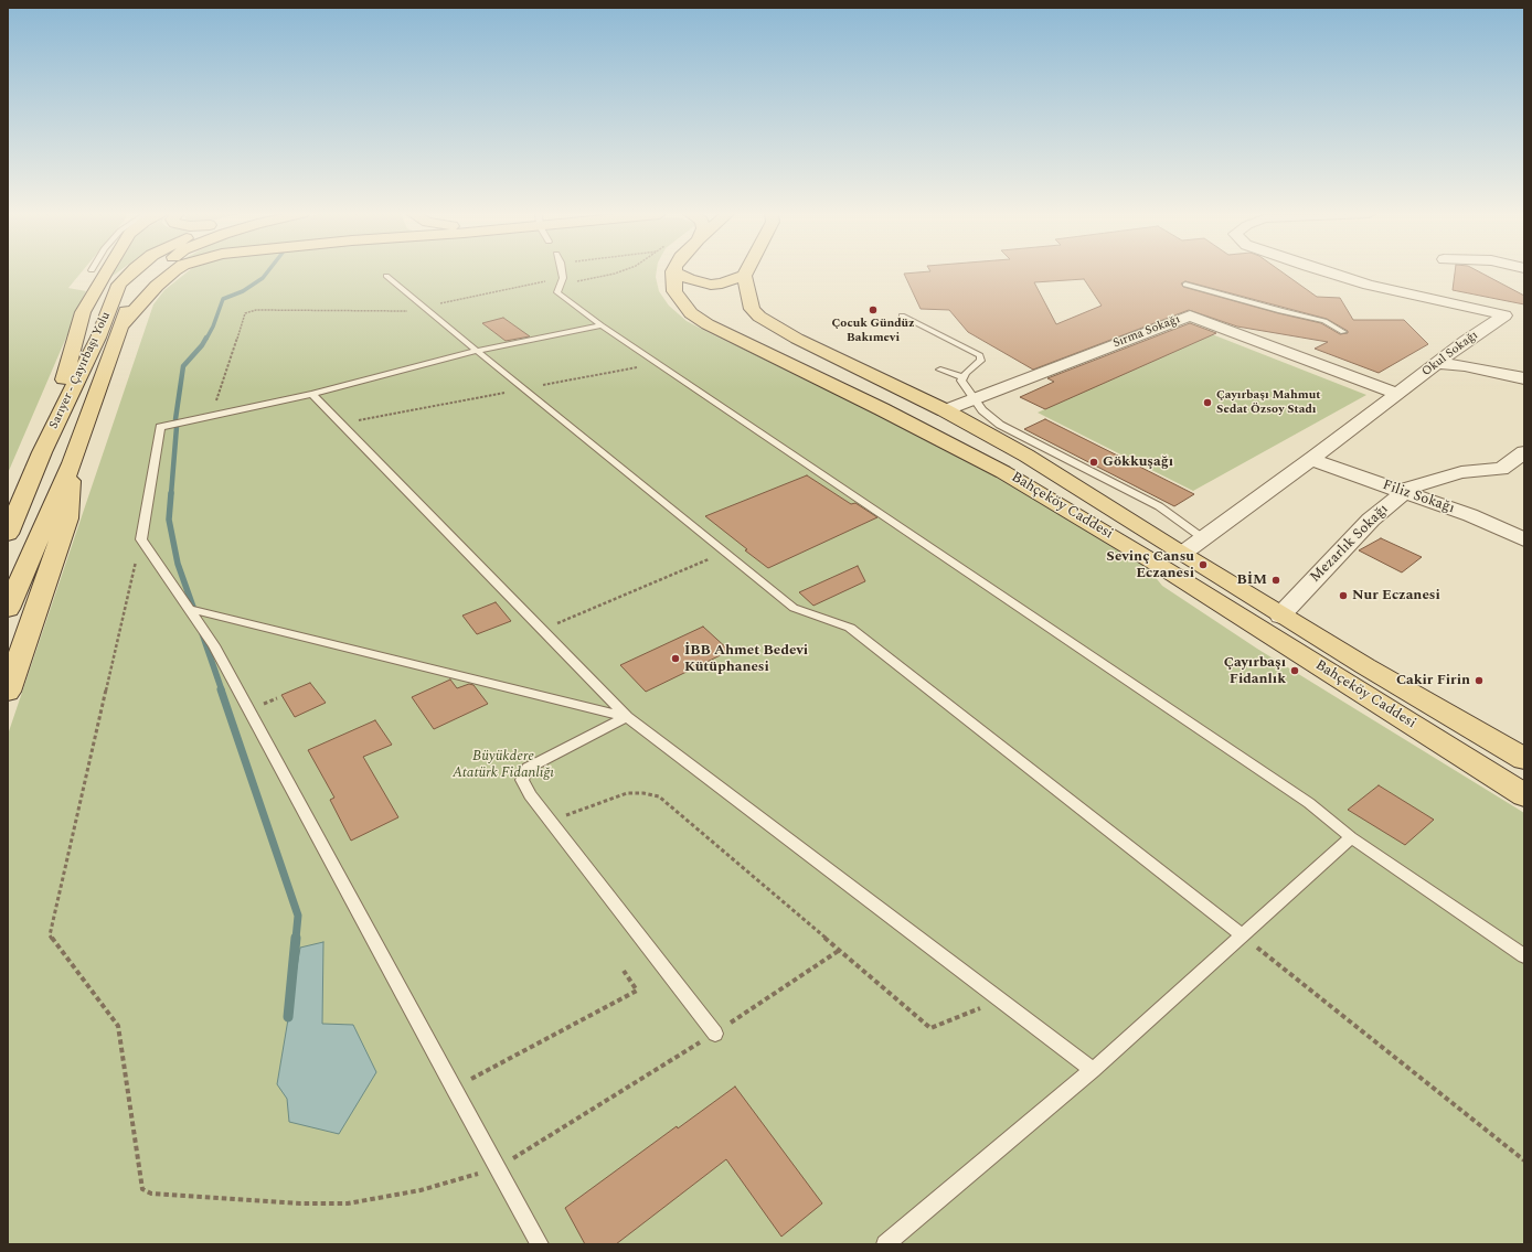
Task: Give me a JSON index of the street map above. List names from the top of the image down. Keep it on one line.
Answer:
{"streets":{"main road":["Sarıyer - Çayırbaşı Yolu","Bahçeköy Caddesi"],"street":["Sırma Sokağı","Okul Sokağı","Filiz Sokağı","Mezarlık Sokağı"]},"crossings":[["Sırma Sokağı","Okul Sokağı"],["Sırma Sokağı","Bahçeköy Caddesi"],["Okul Sokağı","Filiz Sokağı"],["Okul Sokağı","Bahçeköy Caddesi"],["Filiz Sokağı","Mezarlık Sokağı"],["Bahçeköy Caddesi","Mezarlık Sokağı"]],"parks":["Büyükdere Atatürk Fidanlığı"],"places":["Çocuk Gündüz Bakımevi","Çayırbaşı Mahmut Sedat Özsoy Stadı","Gökkuşağı","Sevinç Cansu Eczanesi","BİM","Nur Eczanesi","İBB Ahmet Bedevi Kütüphanesi","Çayırbaşı Fidanlık","Cakir Firin"]}
